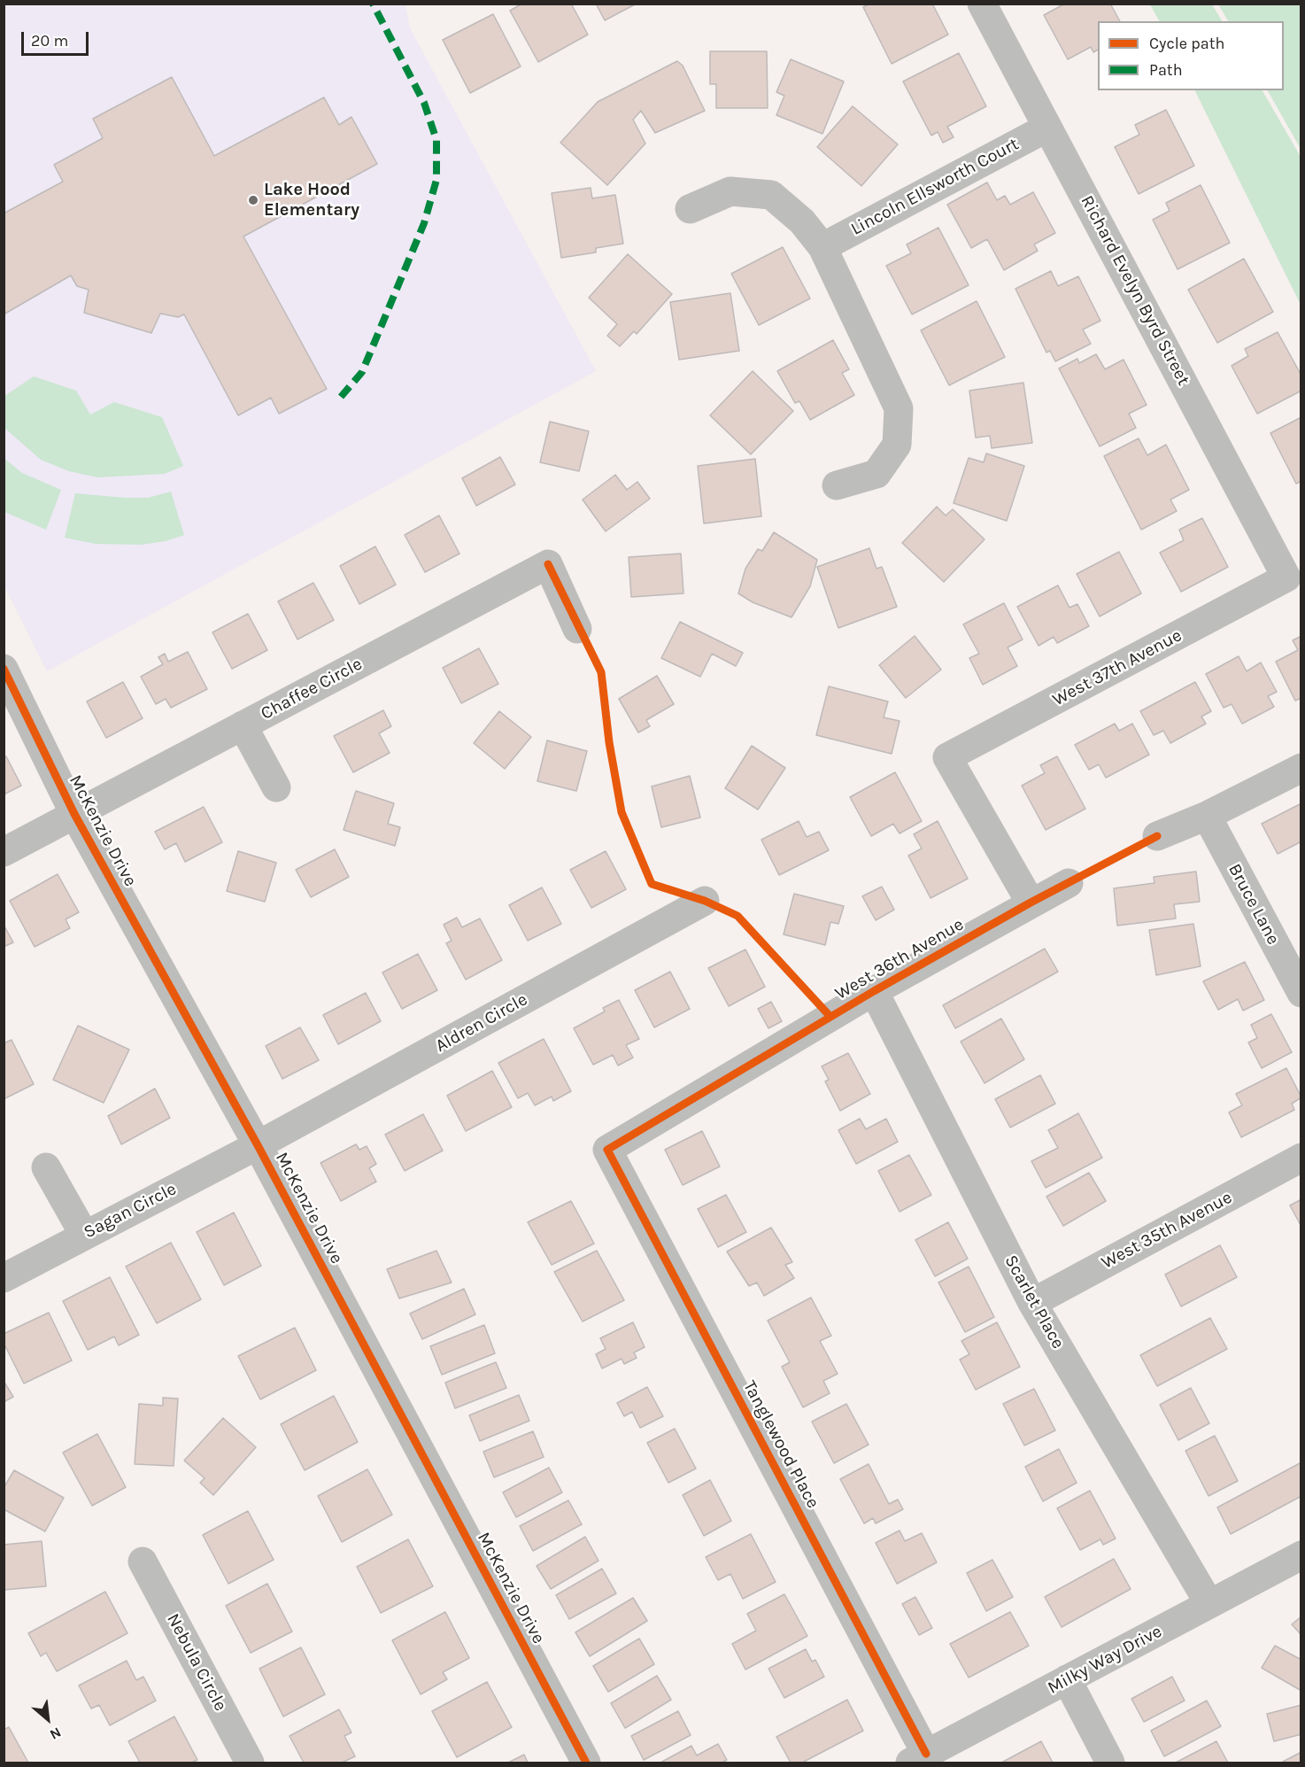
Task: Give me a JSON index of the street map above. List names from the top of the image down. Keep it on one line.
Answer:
{"streets":{"street":["Lincoln Ellsworth Court","Richard Evelyn Byrd Street","West 37th Avenue","Chaffee Circle","McKenzie Drive","Bruce Lane","West 36th Avenue","Aldren Circle","Sagan Circle","West 35th Avenue","Scarlet Place","Tanglewood Place","Milky Way Drive","Nebula Circle"]},"crossings":[["Lincoln Ellsworth Court","Richard Evelyn Byrd Street"],["Richard Evelyn Byrd Street","West 37th Avenue"],["West 37th Avenue","West 36th Avenue"],["Chaffee Circle","McKenzie Drive"],["McKenzie Drive","Aldren Circle"],["McKenzie Drive","Sagan Circle"],["West 36th Avenue","Scarlet Place"],["West 36th Avenue","Tanglewood Place"],["Aldren Circle","Sagan Circle"],["West 35th Avenue","Scarlet Place"],["Scarlet Place","Milky Way Drive"],["Tanglewood Place","Milky Way Drive"]],"places":["Lake Hood Elementary"],"legend":["Cycle path","Path"],"scale_bar":"20 m","north":"bottom right"}
